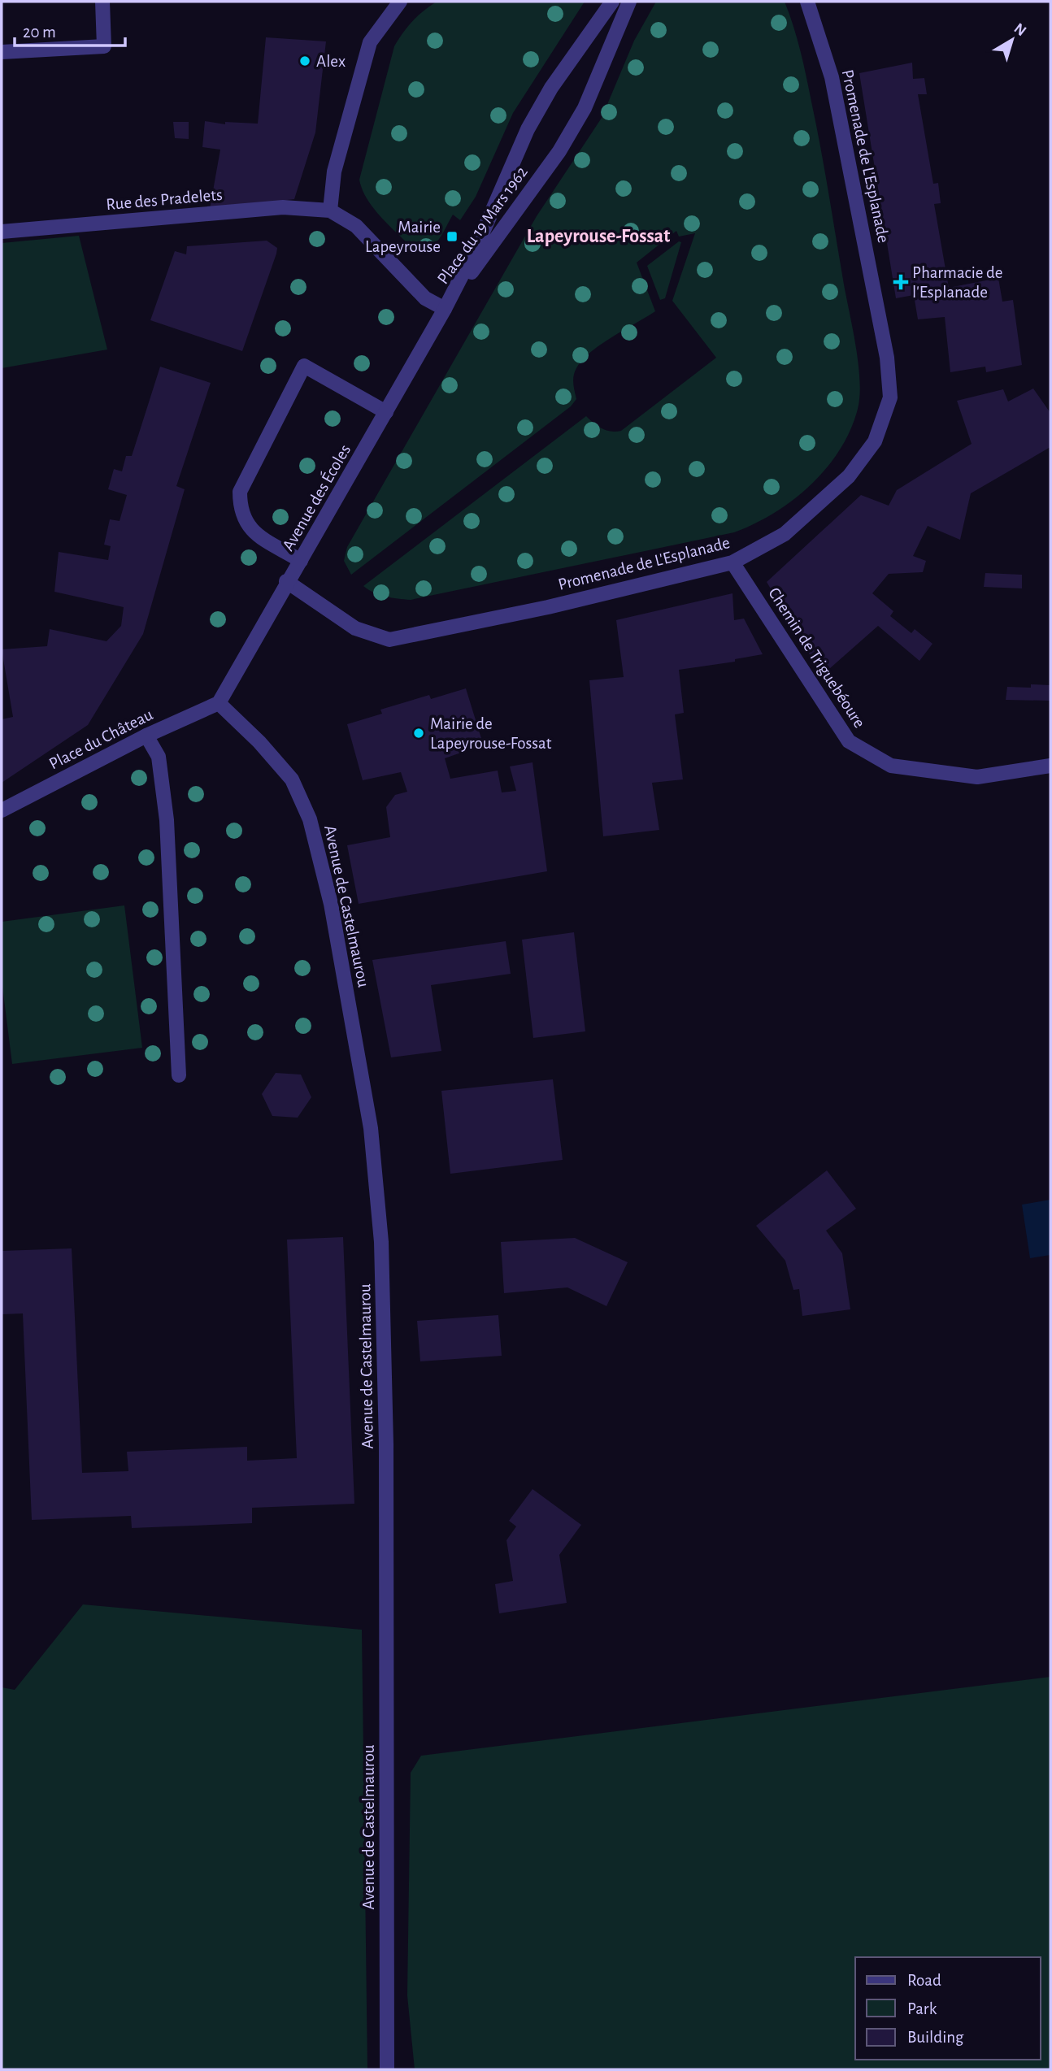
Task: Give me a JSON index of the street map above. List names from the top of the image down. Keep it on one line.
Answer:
{"streets":{"street":["Promenade de L'Esplanade","Rue des Pradelets","Place du 19 Mars 1962","Avenue des Écoles","Chemin de Triguebéoure","Place du Château","Avenue de Castelmaurou"]},"crossings":[["Promenade de L'Esplanade","Avenue des Écoles"],["Promenade de L'Esplanade","Chemin de Triguebéoure"],["Place du 19 Mars 1962","Avenue des Écoles"],["Avenue des Écoles","Place du Château"],["Avenue des Écoles","Avenue de Castelmaurou"],["Place du Château","Avenue de Castelmaurou"]],"districts":["Lapeyrouse-Fossat"],"places":{"other":["Alex","Mairie de Lapeyrouse-Fossat"],"transit":["Mairie Lapeyrouse"],"health":["Pharmacie de l'Esplanade"]},"legend":["Road","Park","Building"],"scale_bar":"20 m","north":"top right"}
